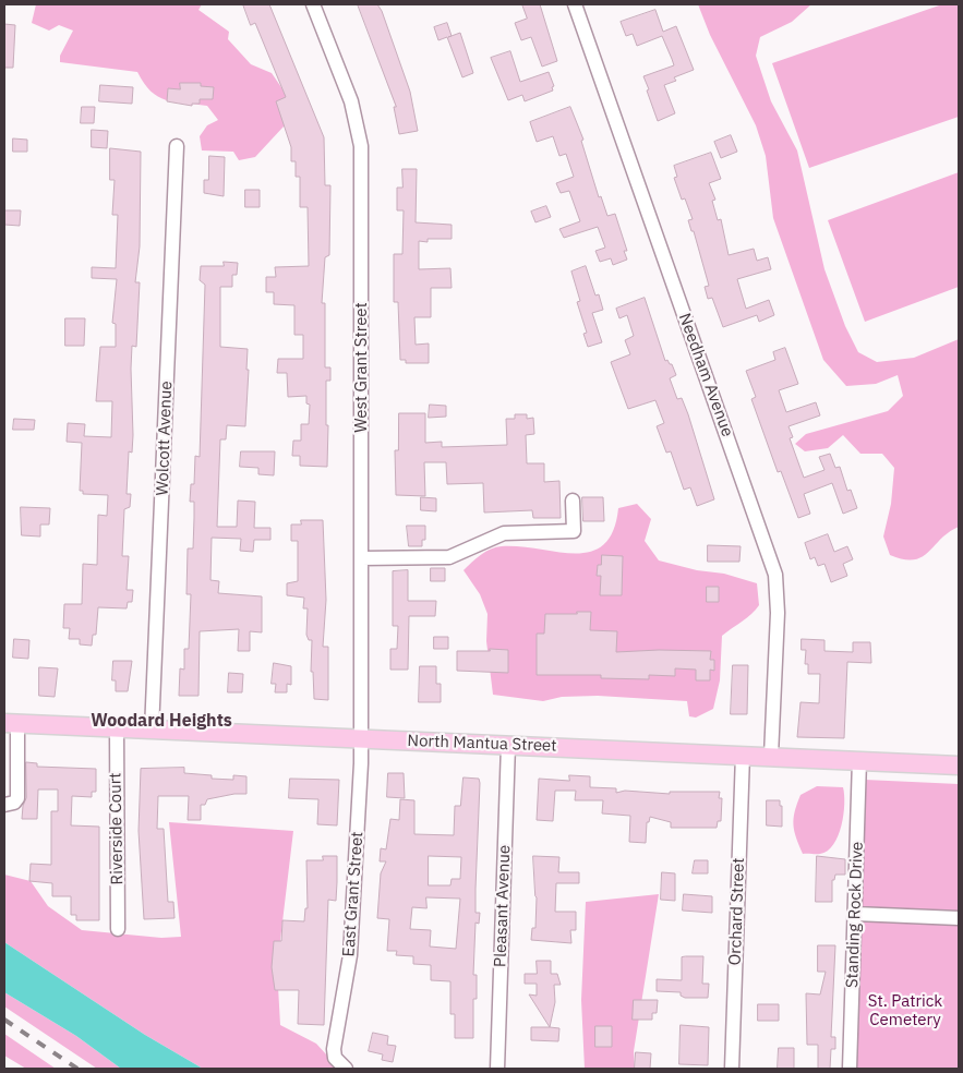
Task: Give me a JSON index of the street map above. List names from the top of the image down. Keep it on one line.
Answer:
{"streets":{"main road":["North Mantua Street"],"street":["West Grant Street","Needham Avenue","Wolcott Avenue","Riverside Court","East Grant Street","Pleasant Avenue","Orchard Street","Standing Rock Drive"]},"crossings":[["West Grant Street","North Mantua Street"],["West Grant Street","East Grant Street"],["Needham Avenue","North Mantua Street"],["Wolcott Avenue","North Mantua Street"],["North Mantua Street","Riverside Court"],["North Mantua Street","East Grant Street"],["North Mantua Street","Pleasant Avenue"],["North Mantua Street","Orchard Street"],["North Mantua Street","Standing Rock Drive"]],"districts":["Woodard Heights"],"parks":["St. Patrick Cemetery"]}
